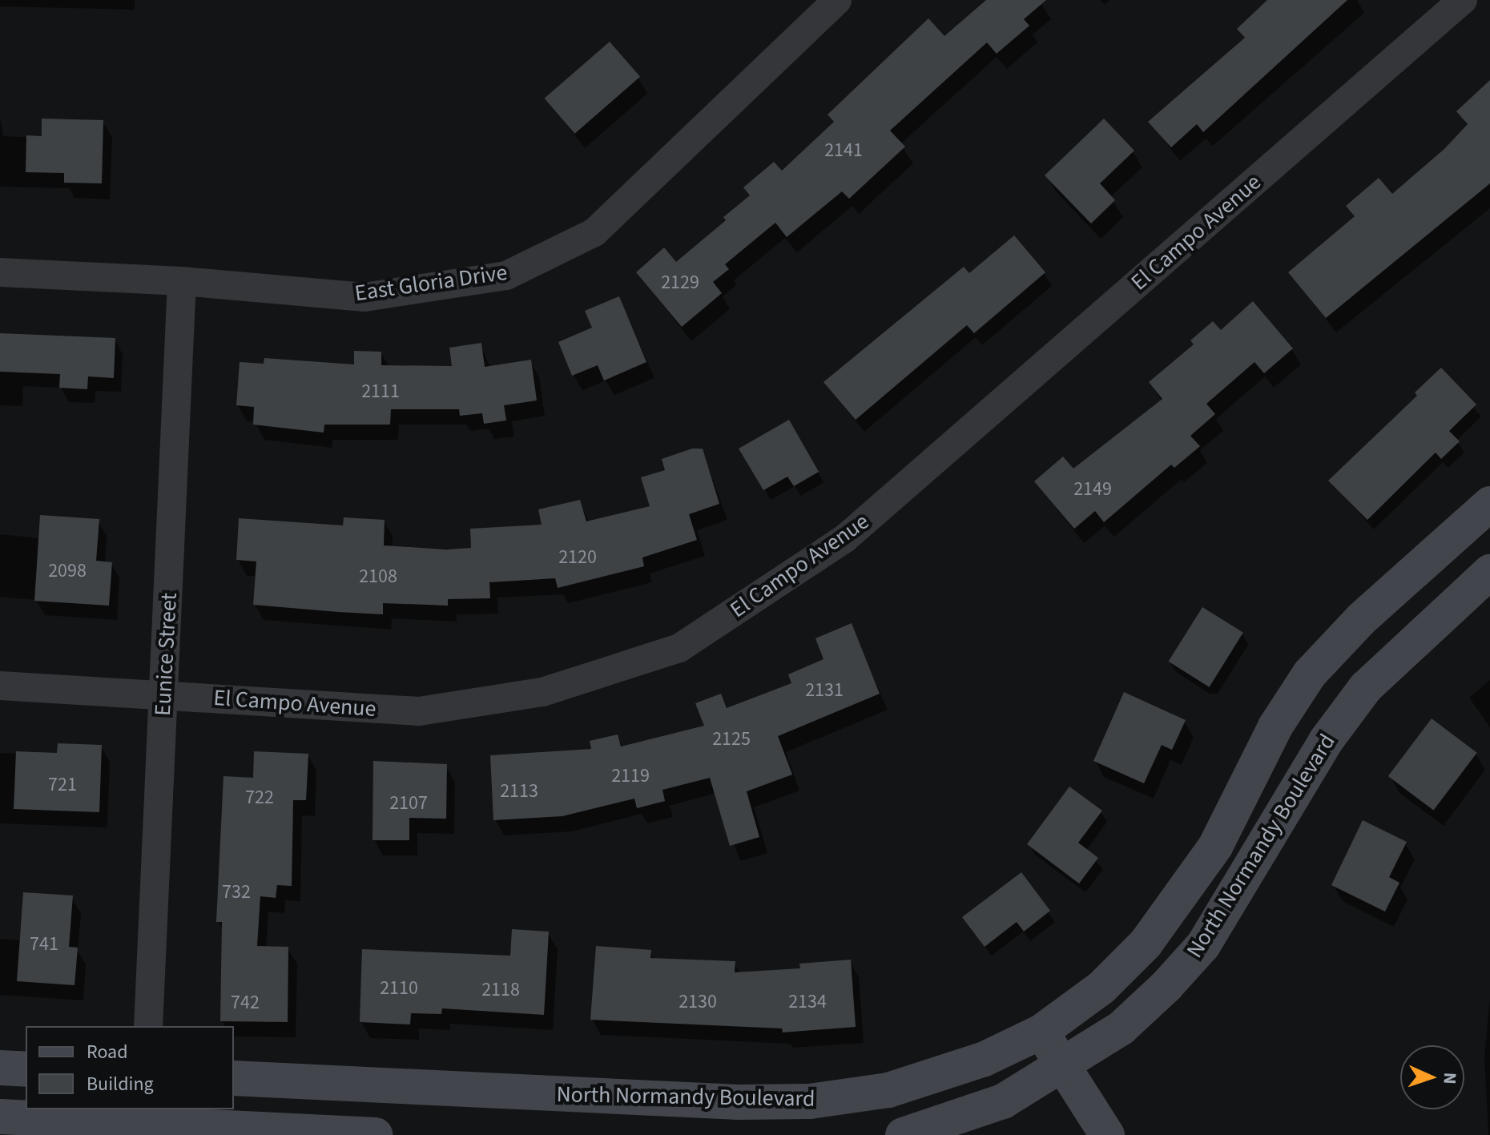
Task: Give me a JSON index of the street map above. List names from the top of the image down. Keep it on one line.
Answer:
{"streets":{"street":["El Campo Avenue","East Gloria Drive","Eunice Street","North Normandy Boulevard"]},"crossings":[["El Campo Avenue","Eunice Street"],["East Gloria Drive","Eunice Street"]],"house_numbers":["2141","2129","2111","2149","2120","2098","2108","2131","2125","2119","721","2113","722","2107","732","741","2110","2118","2130","2134","742"],"legend":["Road","Building"],"north":"right"}
